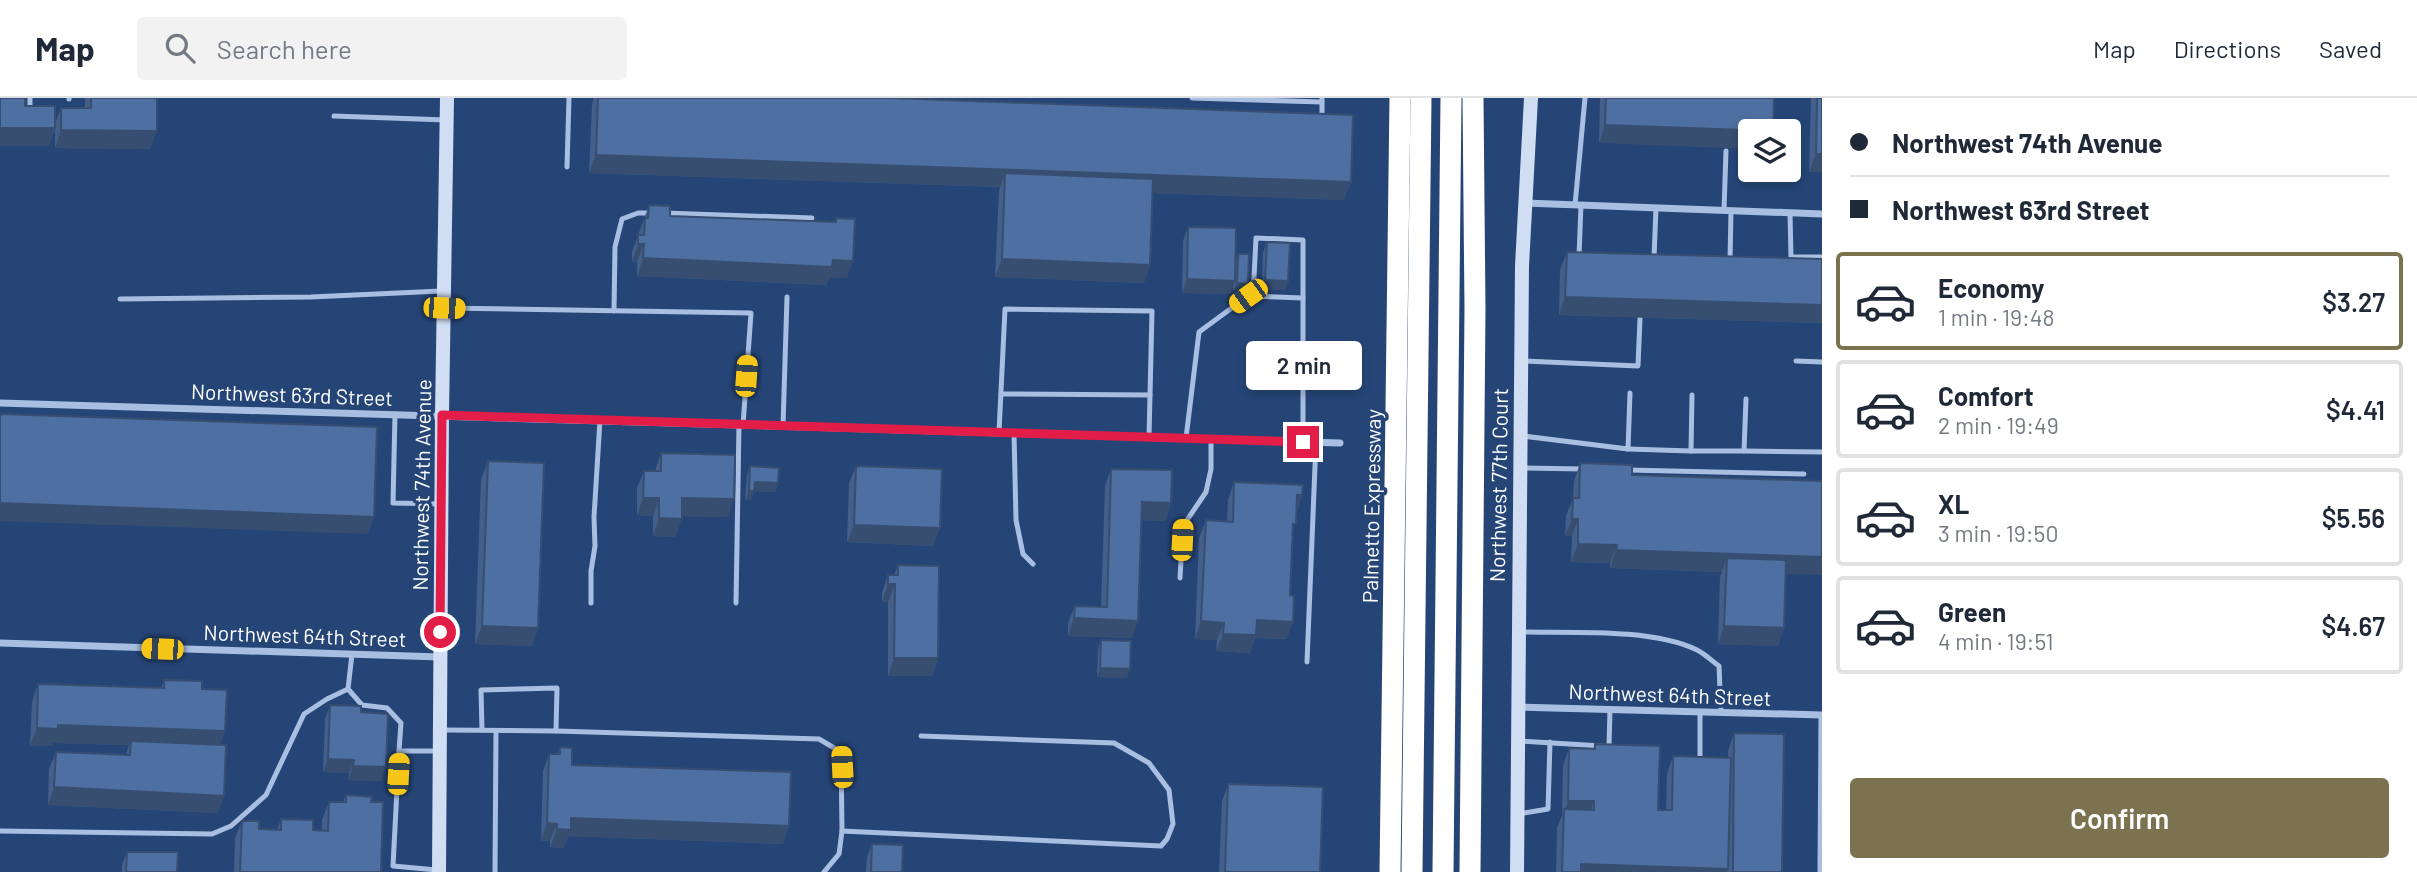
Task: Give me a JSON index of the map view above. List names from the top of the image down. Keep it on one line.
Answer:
{"streets":{"highway":["Palmetto Expressway"],"street":["Northwest 63rd Street","Northwest 74th Avenue","Northwest 77th Court","Northwest 64th Street"]},"crossings":[["Northwest 63rd Street","Northwest 74th Avenue"],["Northwest 74th Avenue","Northwest 64th Street"],["Northwest 77th Court","Northwest 64th Street"]],"page":{"header":"Map","search":"Search here","nav":["Map","Directions","Saved"],"banner":["Northwest 74th Avenue","Northwest 63rd Street"],"list":[{"name":"Economy","note":"1 min · 19:48","value":"$3.27"},{"name":"Comfort","note":"2 min · 19:49","value":"$4.41"},{"name":"XL","note":"3 min · 19:50","value":"$5.56"},{"name":"Green","note":"4 min · 19:51","value":"$4.67"}],"bubble":"2 min","buttons":"Confirm"}}
